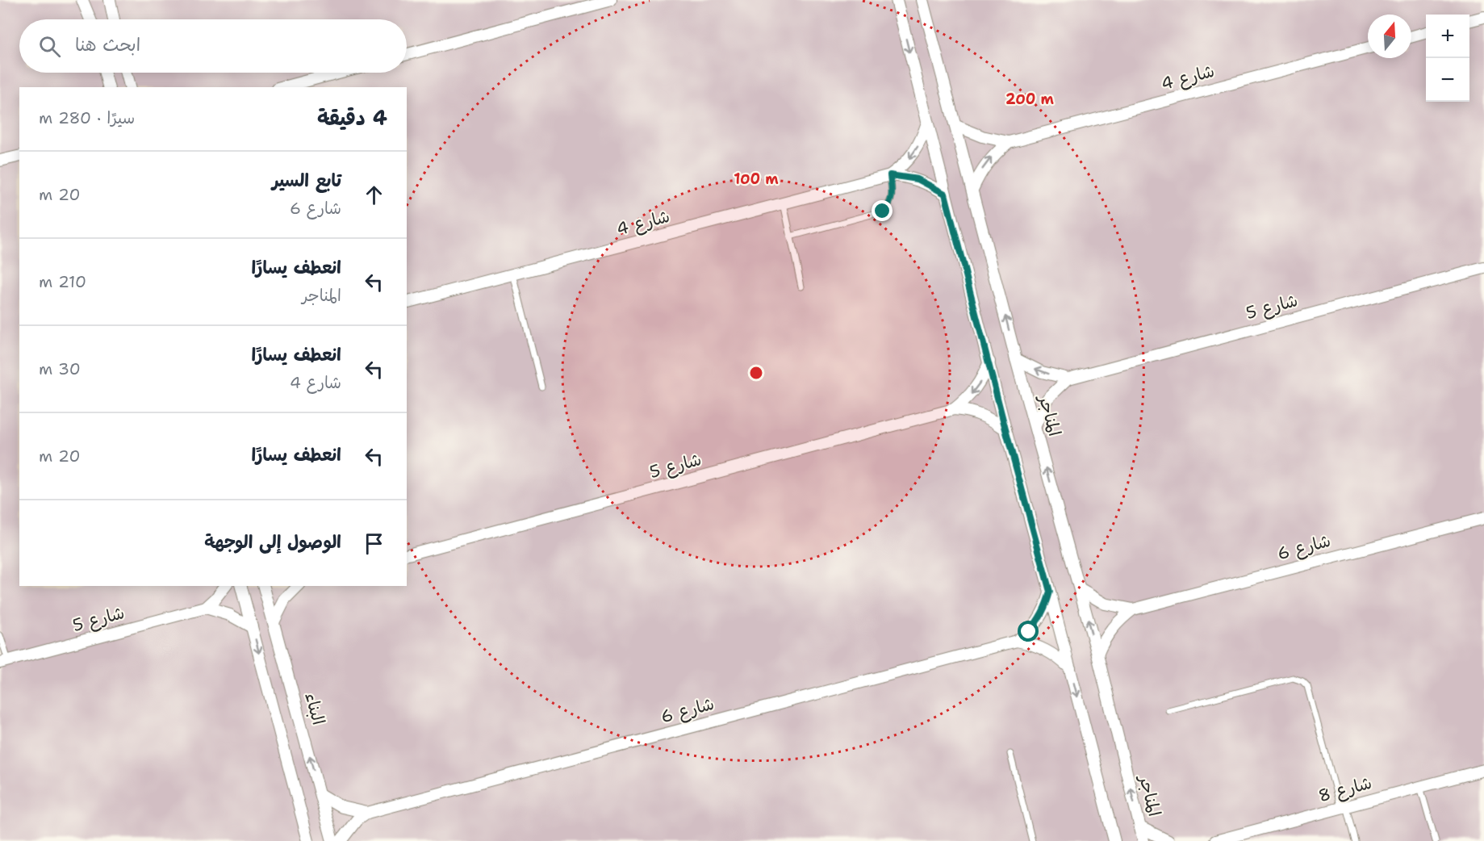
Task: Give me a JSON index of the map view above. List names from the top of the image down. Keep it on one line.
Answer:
{"streets":{"street":["شارع 4","شارع 5","المناجر","شارع 6","البناء","شارع 8"]},"crossings":[["شارع 4","المناجر"],["شارع 5","المناجر"],["المناجر","شارع 6"],["شارع 6","البناء"]],"north":"top","page":{"map_buttons":["+","−"],"search":"ابحث هنا","heading":["4 دقيقة","سيرًا · 280 m"],"list":[["تابع السير","شارع 6","20 m"],["انعطف يسارًا","المناجر","210 m"],["انعطف يسارًا","شارع 4","30 m"],["انعطف يسارًا","20 m"],"الوصول إلى الوجهة"]},"rings":["200 m","100 m"]}
